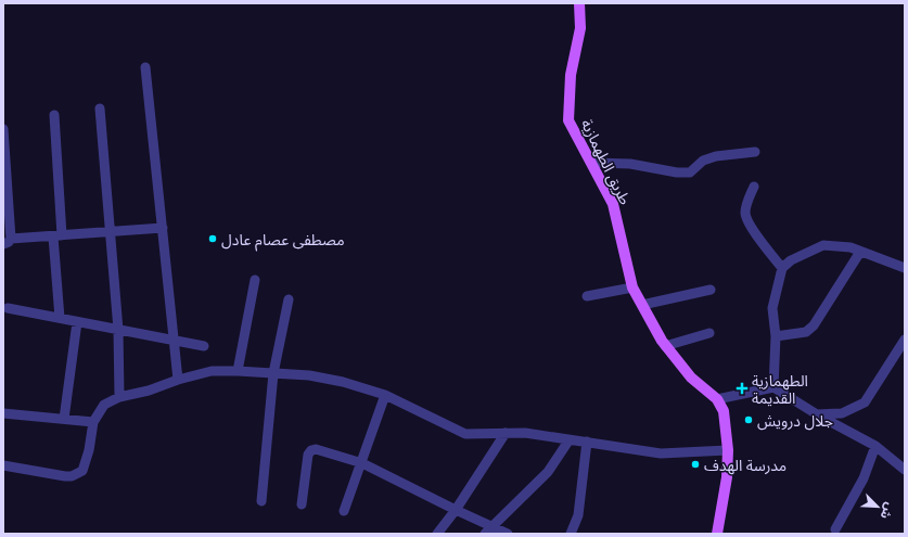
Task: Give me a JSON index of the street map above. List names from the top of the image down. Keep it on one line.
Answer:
{"streets":{"main road":["طريق الطهمازية"]},"places":{"other":["مصطفى عصام عادل","جلال درويش","مدرسة الهدف"],"health":["الطهمازية القديمة"]},"north":"bottom right"}
